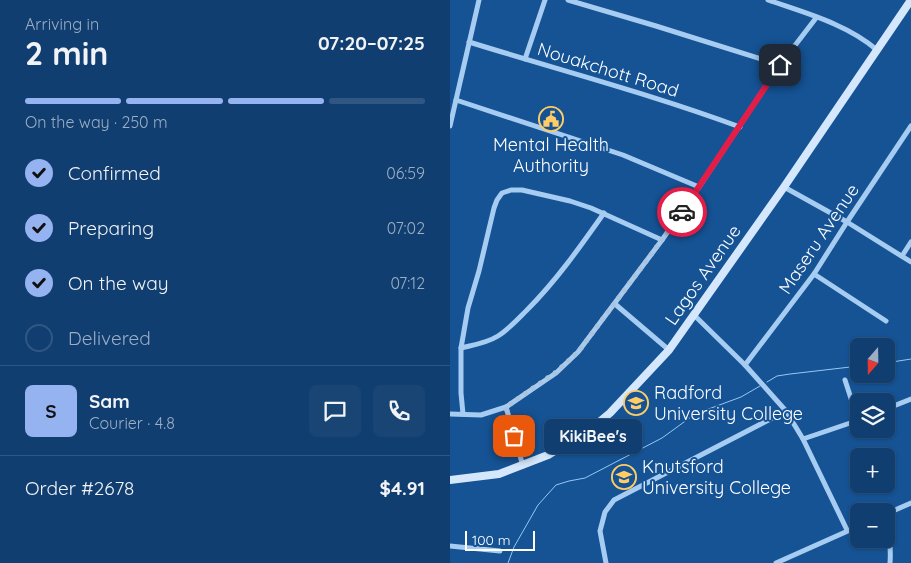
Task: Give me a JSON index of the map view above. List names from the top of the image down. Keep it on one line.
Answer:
{"streets":{"street":["Nouakchott Road","Maseru Avenue","Lagos Avenue"]},"places":{"public building":["Mental Health Authority"],"school or university":["Radford University College","Knutsford University College"],"other":["KikiBee's"]},"scale_bar":"100 m","north":"bottom","page":{"heading":["2 min","Arriving in","07:20–07:25"],"panel":["Sam","Courier · 4.8","Order #2678","$4.91"],"bar":"On the way · 250 m","list":[["Confirmed","06:59"],["Preparing","07:02"],["On the way","07:12"],"Delivered"],"map_buttons":["+","−"],"round":"S","bubble":"KikiBee's","scale":"100 m"}}
